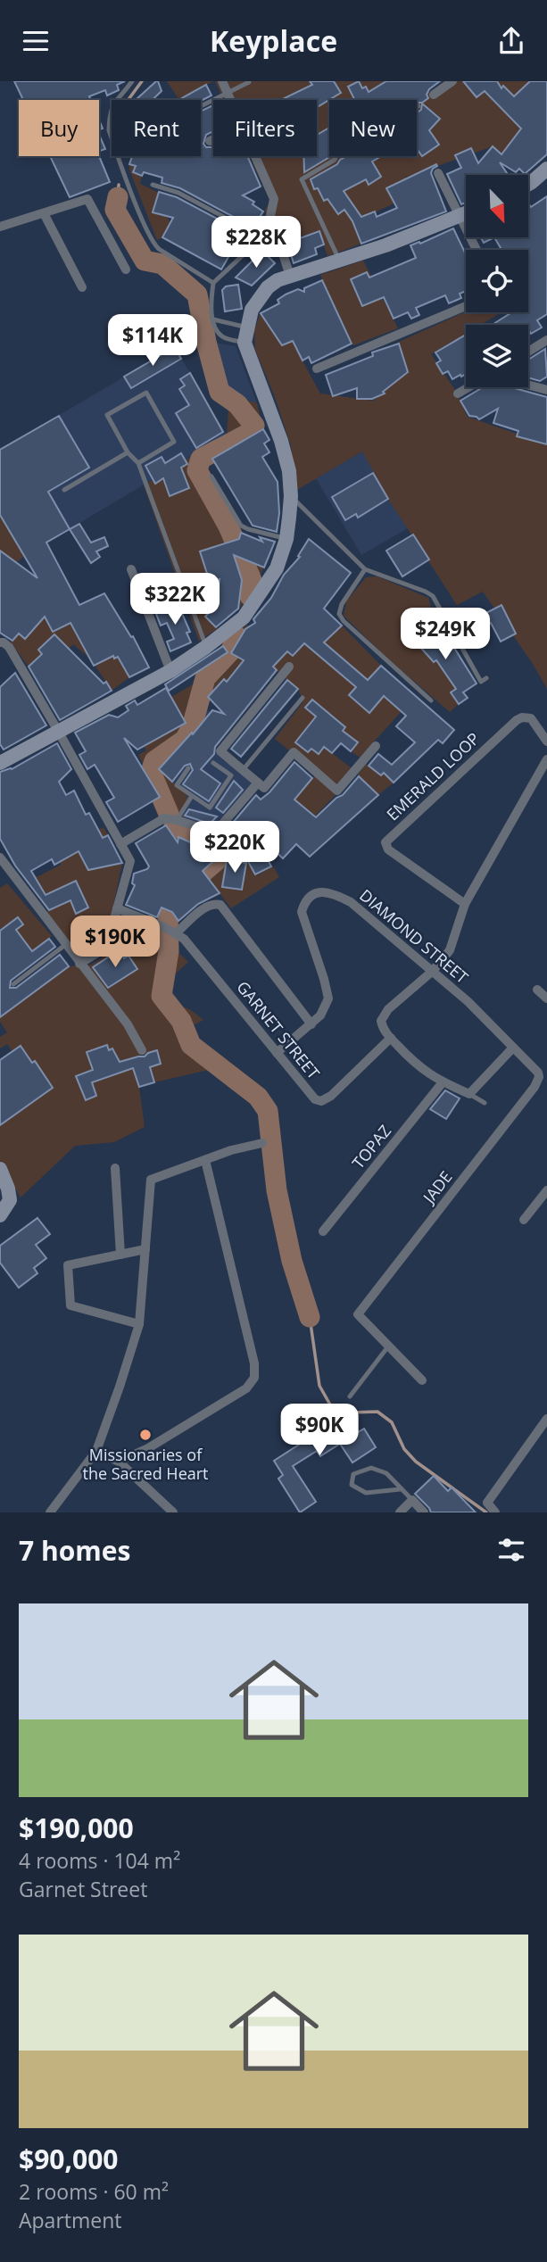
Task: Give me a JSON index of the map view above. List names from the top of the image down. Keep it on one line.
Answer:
{"streets":{"street":["EMERALD LOOP","DIAMOND STREET","GARNET STREET","TOPAZ","JADE"]},"crossings":[["DIAMOND STREET","GARNET STREET"],["DIAMOND STREET","JADE"]],"places":["Missionaries of the Sacred Heart"],"north":"bottom right","page":{"header":"Keyplace","chip":["Buy","Rent","Filters","New"],"price":["$228K","$114K","$322K","$249K","$220K","$190K","$90K"],"heading":"7 homes","list":[{"name":"$190,000","note":"4 rooms · 104 m² · Garnet Street"},{"name":"$90,000","note":"2 rooms · 60 m² · Apartment"}]}}
